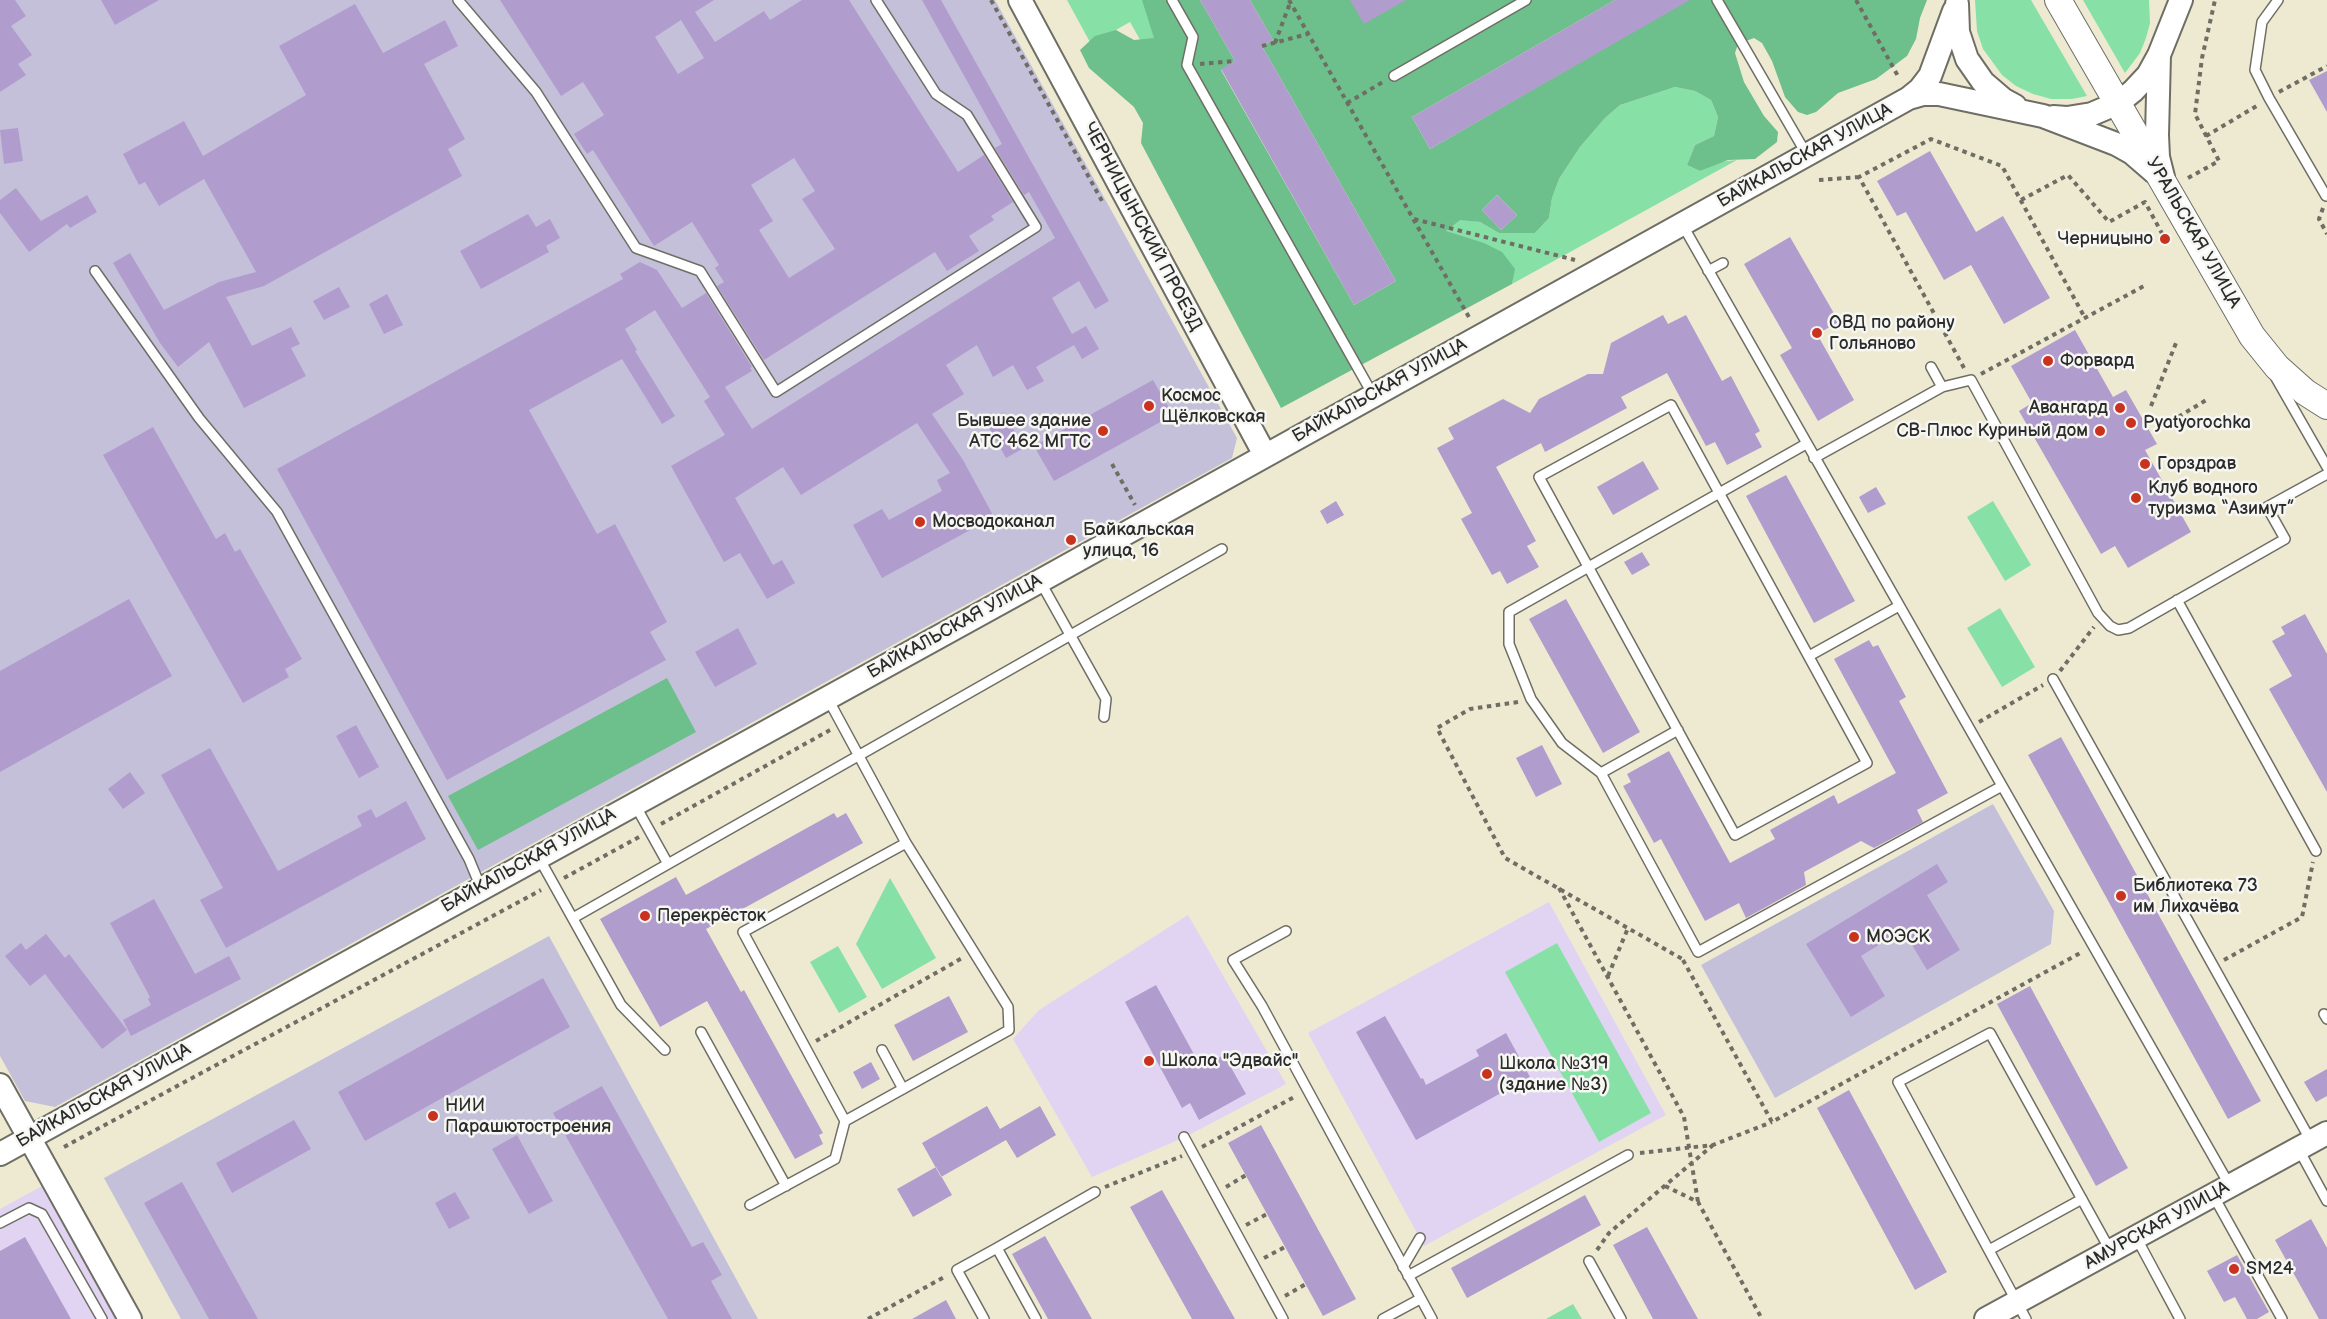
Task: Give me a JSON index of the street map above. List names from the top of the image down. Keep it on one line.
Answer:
{"streets":{"main road":["УРАЛЬСКАЯ УЛИЦА"],"street":["БАЙКАЛЬСКАЯ УЛИЦА","ЧЕРНИЦЫНСКИЙ ПРОЕЗД","АМУРСКАЯ УЛИЦА"]},"crossings":[["БАЙКАЛЬСКАЯ УЛИЦА","ЧЕРНИЦЫНСКИЙ ПРОЕЗД"]],"places":["Черницыно","ОВД по району Гольяново","Форвард","Космос Щёлковская","Авангард","Pyatyorochka","Бывшее здание АТС 462 МГТС","СВ-Плюс Куриный дом","Горздрав","Клуб водного туризма “Азимут”","Мосводоканал","Байкальская улица, 16","Библиотека 73 им Лихачёва","Перекрёсток","МОЭСК","Школа \"Эдвайс\"","Школа №319 (здание №3)","НИИ Парашютостроения","SM24"]}
